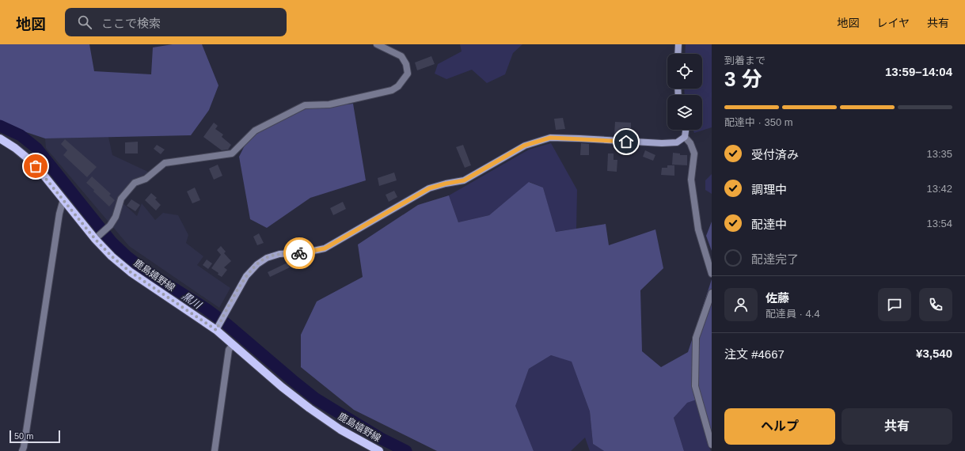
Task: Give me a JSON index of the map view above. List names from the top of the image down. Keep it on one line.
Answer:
{"streets":{"main road":["鹿島嬉野線"]},"water":["黒川"],"scale_bar":"50 m","page":{"header":"地図","search":"ここで検索","nav":["地図","レイヤ","共有"],"heading":["3 分","到着まで","13:59–14:04"],"panel":["佐藤","配達員 · 4.4","注文 #4667","¥3,540"],"bar":"配達中 · 350 m","list":[["受付済み","13:35"],["調理中","13:42"],["配達中","13:54"],"配達完了"],"buttons":["ヘルプ","共有"],"scale":"50 m"}}
